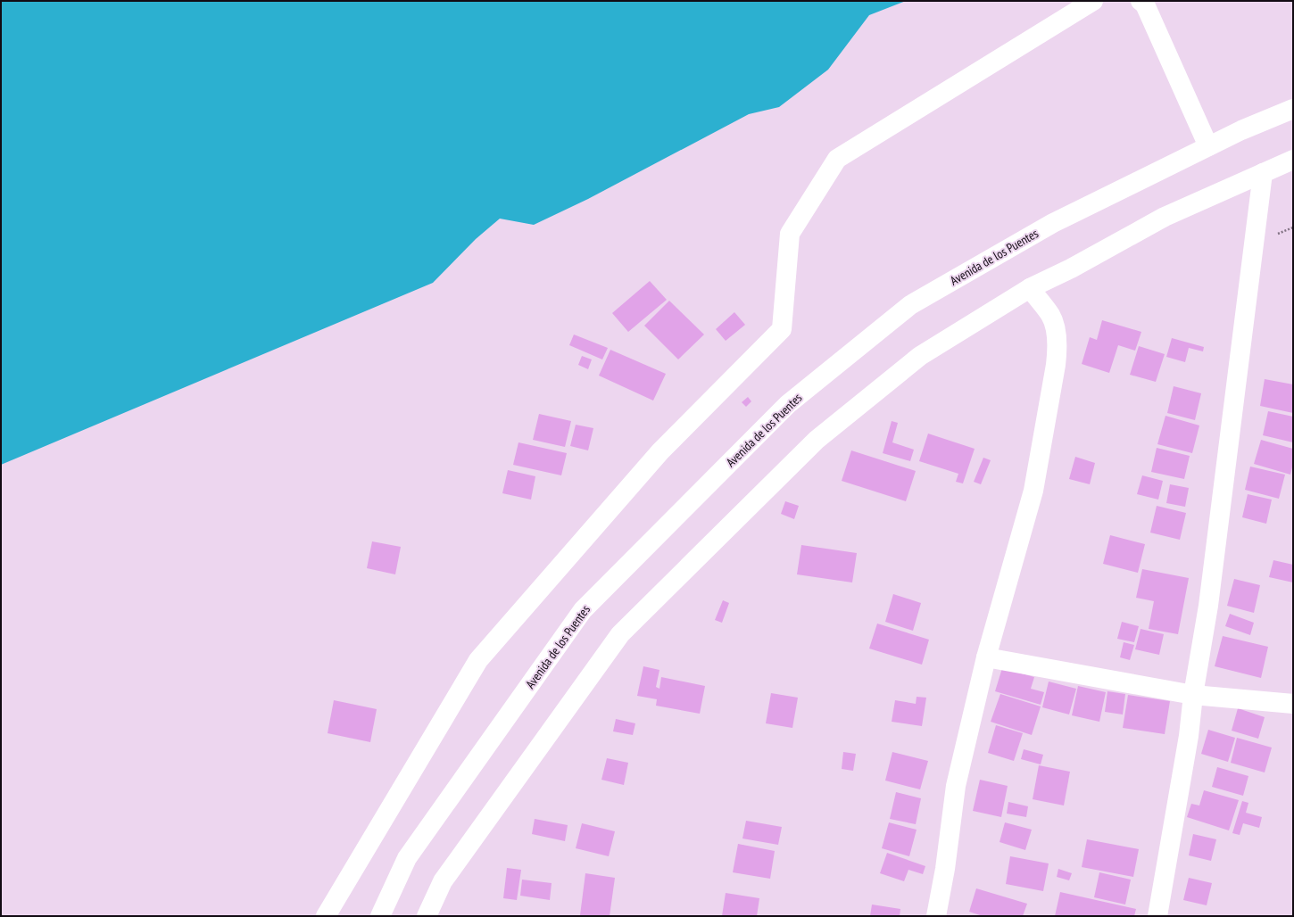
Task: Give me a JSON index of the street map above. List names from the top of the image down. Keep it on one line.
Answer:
{"streets":{"street":["Avenida de los Puentes"]}}
